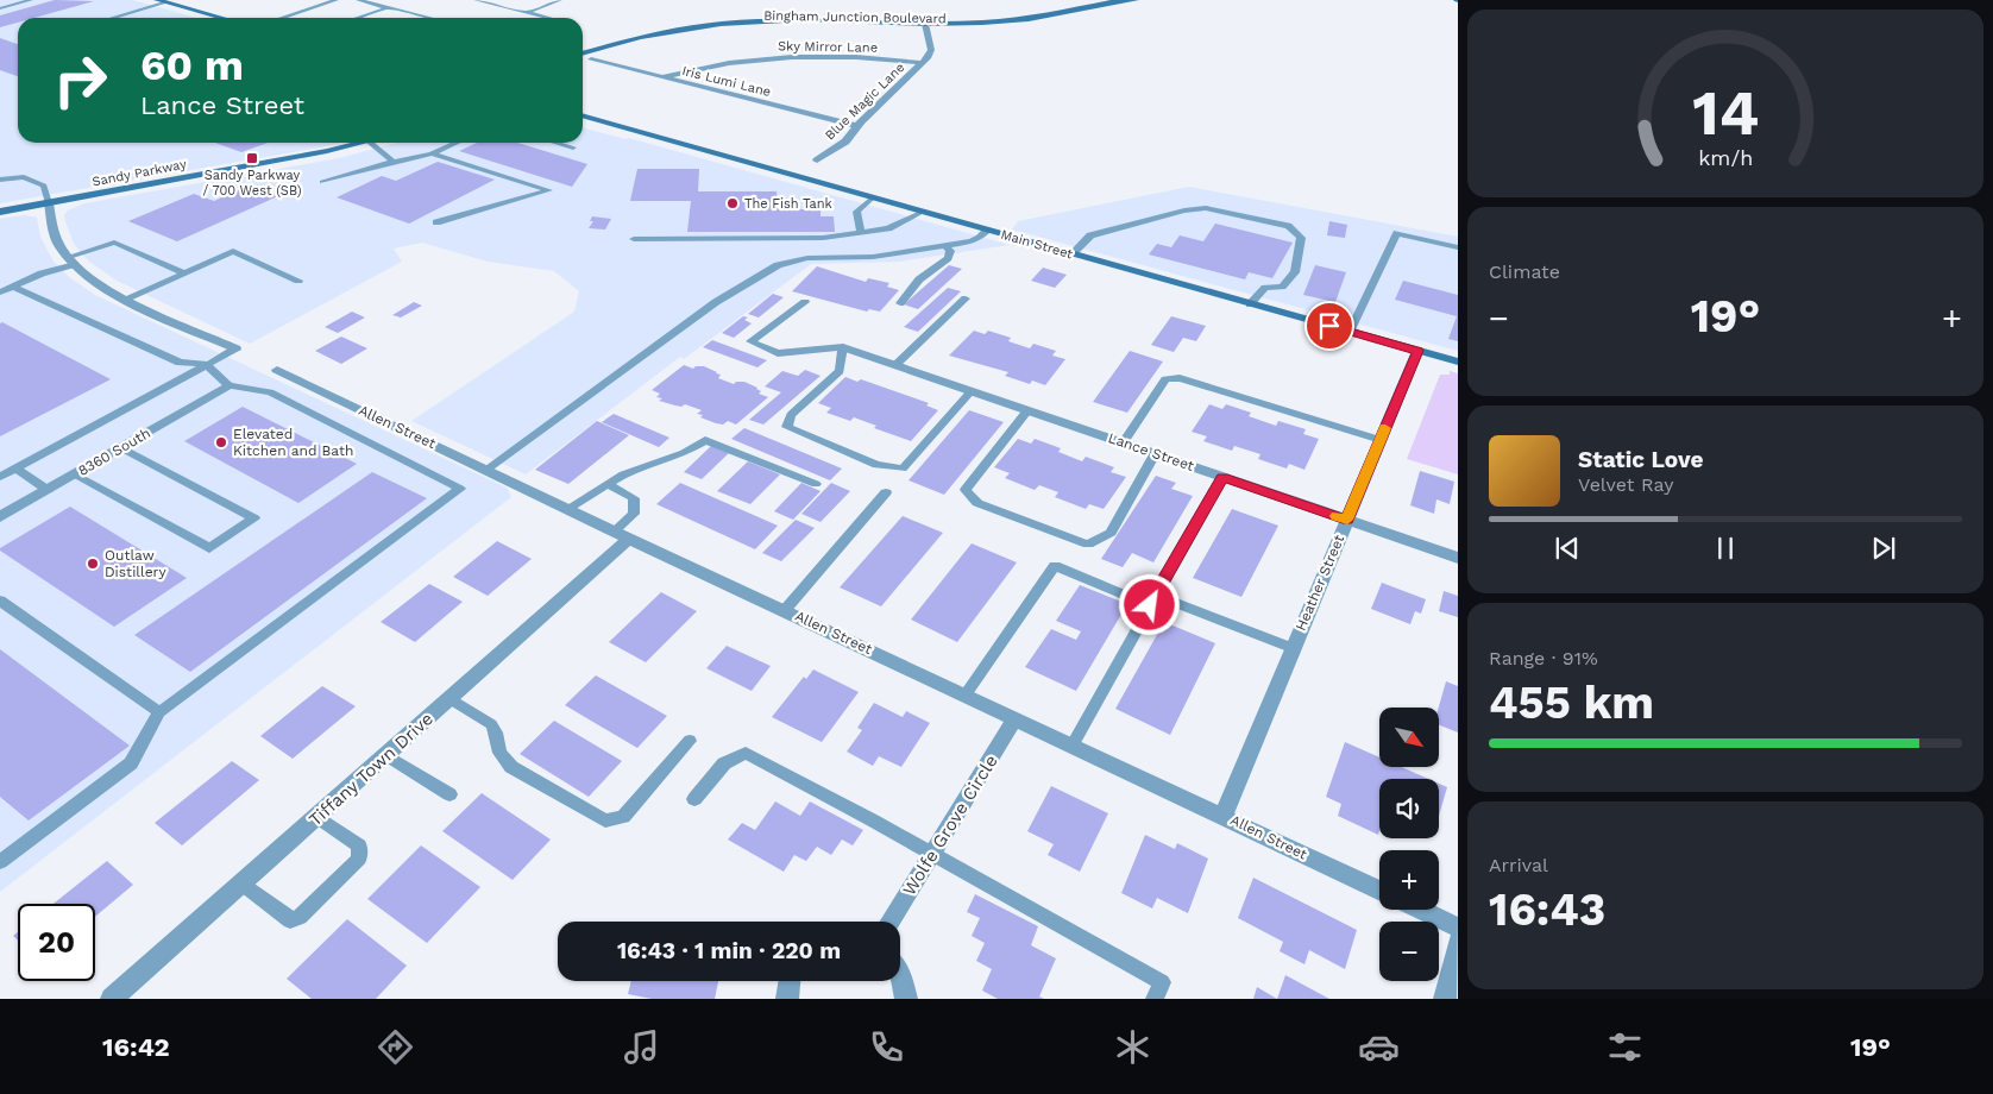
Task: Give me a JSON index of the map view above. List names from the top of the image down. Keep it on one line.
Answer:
{"streets":{"main road":["Bingham Junction Boulevard","Sandy Parkway","Main Street"],"street":["Sky Mirror Lane","Iris Lumi Lane","Blue Magic Lane","Allen Street","8360 South","Lance Street","Heather Street","Tiffany Town Drive","Wolfe Grove Circle"]},"crossings":[["Bingham Junction Boulevard","Iris Lumi Lane"],["Bingham Junction Boulevard","Blue Magic Lane"],["Sky Mirror Lane","Iris Lumi Lane"],["Sky Mirror Lane","Blue Magic Lane"],["Iris Lumi Lane","Blue Magic Lane"],["Main Street","Heather Street"],["Allen Street","Heather Street"],["Allen Street","Tiffany Town Drive"],["Allen Street","Wolfe Grove Circle"],["Lance Street","Heather Street"]],"places":{"transit":["Sandy Parkway / 700 West (SB)"],"other":["The Fish Tank","Elevated Kitchen and Bath","Outlaw Distillery"]},"north":"bottom right","page":{"turn":["60 m","Lance Street"],"tile":["Climate",["Range · 91%","455 km"],["Arrival","16:43"]],"heat":["−","19°","+"],"song":["Static Love","Velvet Ray"],"map_buttons":["+","−"],"limit":"20","trip":"16:43 · 1 min · 220 m","tabs":["16:42","19°"],"gauge":["14","km/h"]}}
